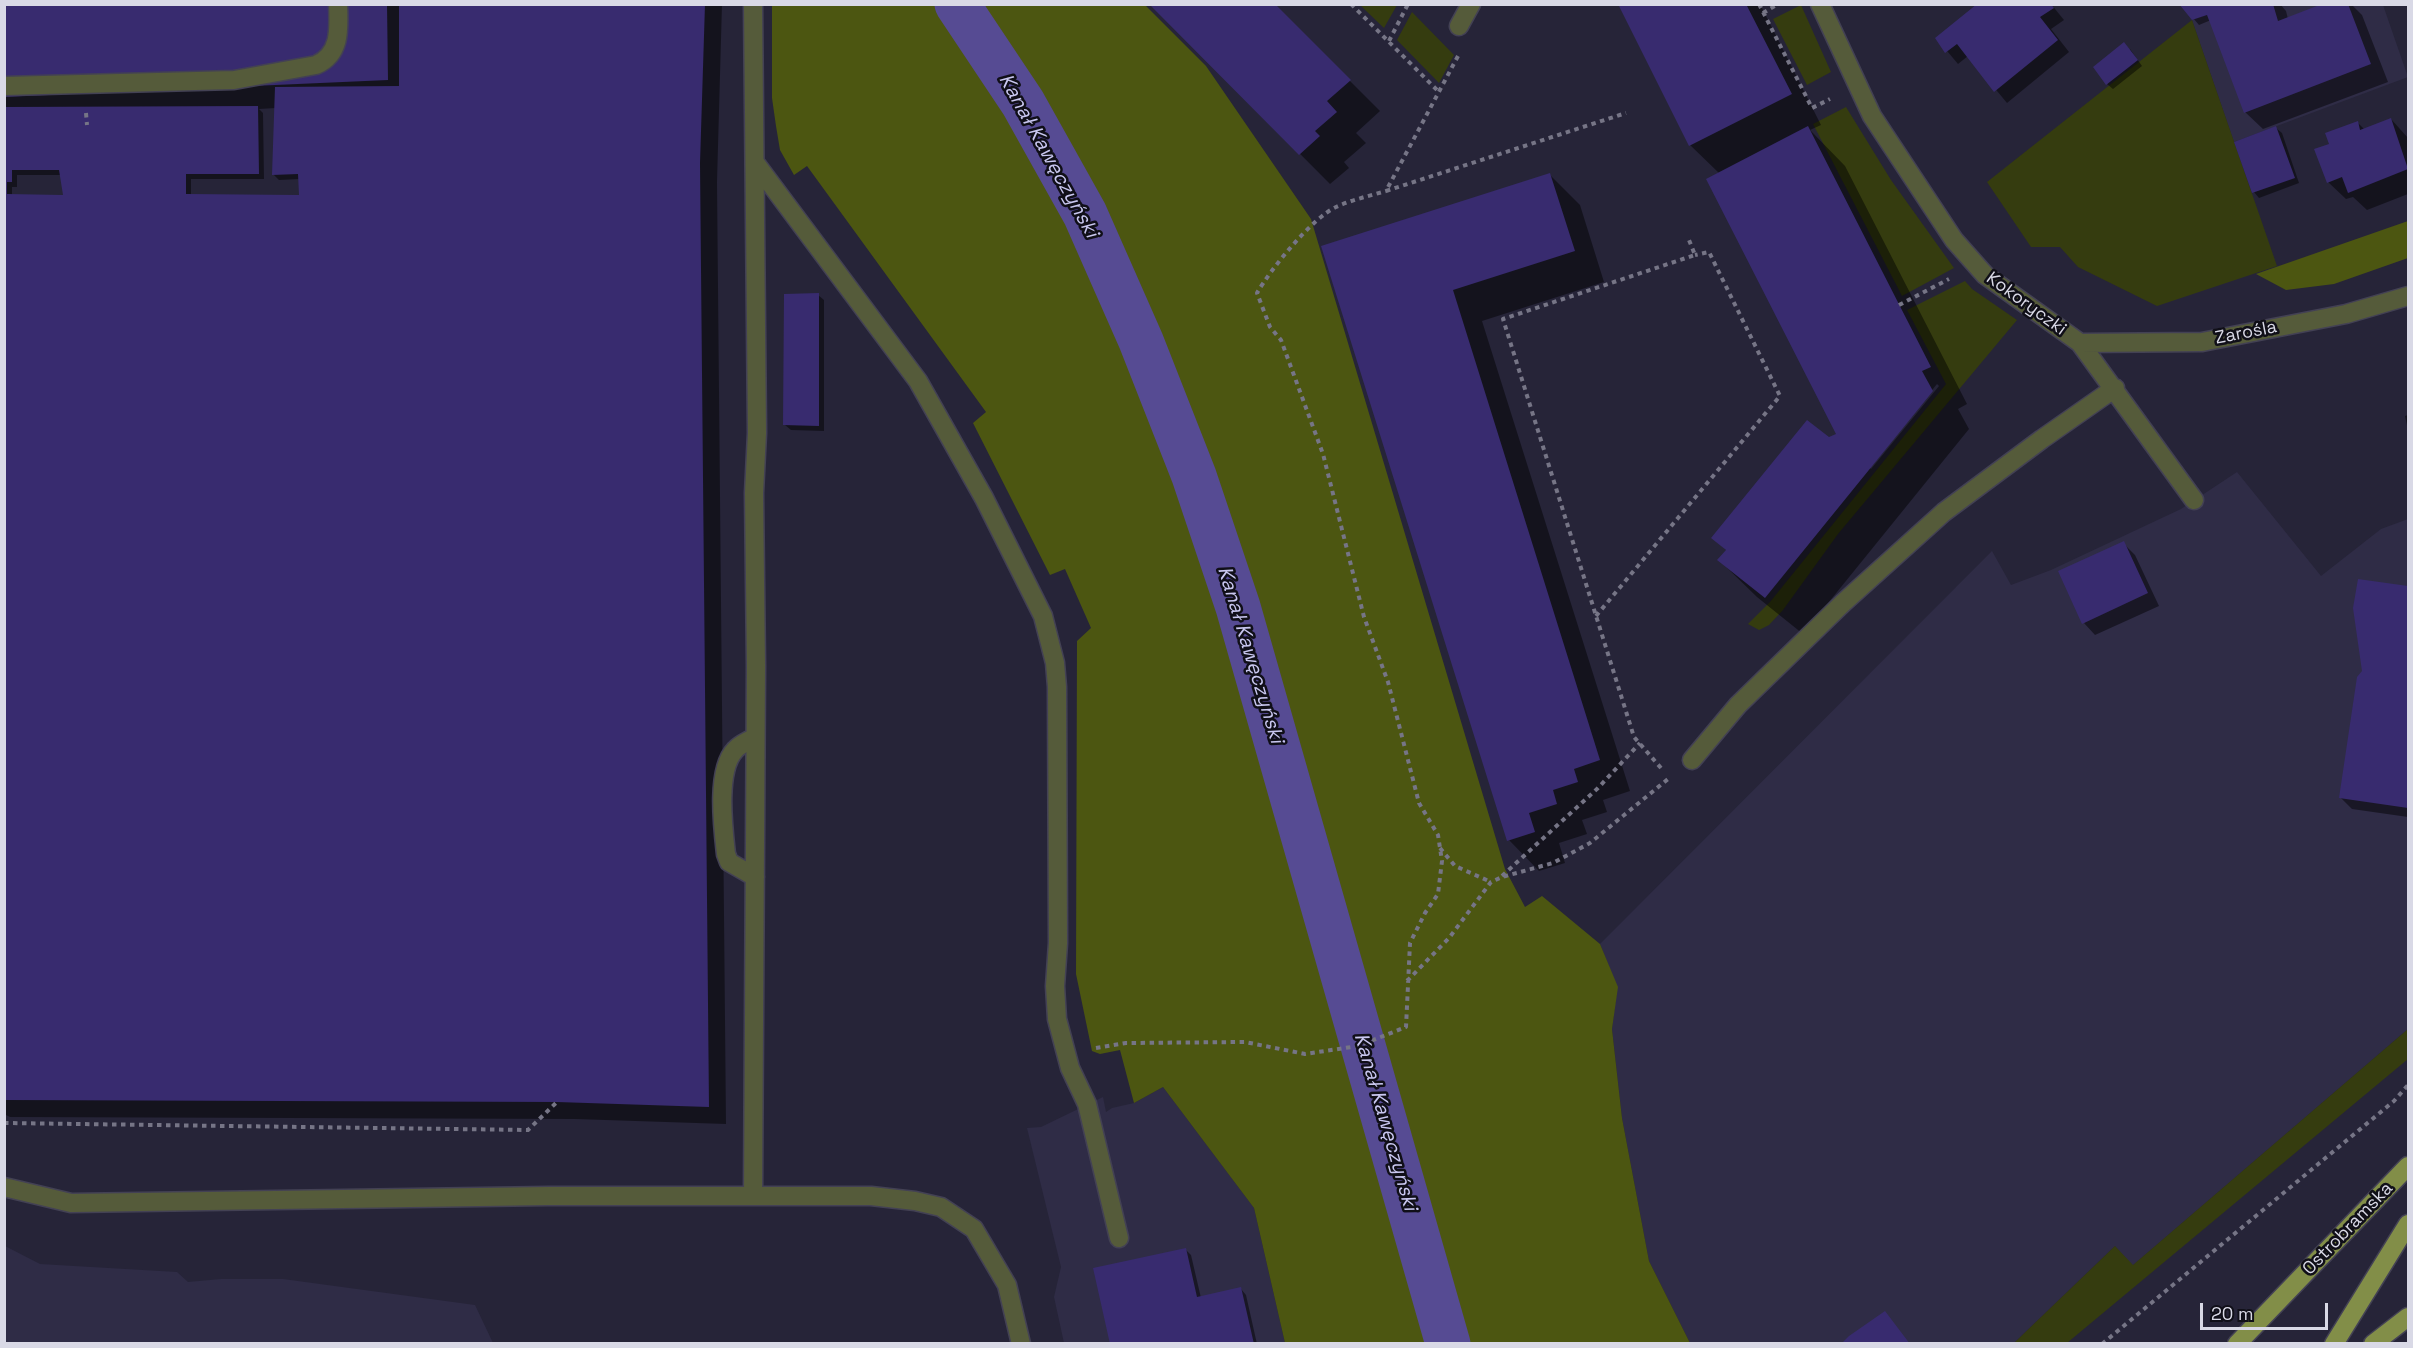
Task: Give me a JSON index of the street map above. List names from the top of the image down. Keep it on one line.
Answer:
{"streets":{"main road":["Ostrobramska"],"street":["Kokoryczki","Zarośla"]},"crossings":[["Kokoryczki","Zarośla"]],"water":["Kanał Kawęczyński"],"scale_bar":"20 m"}
